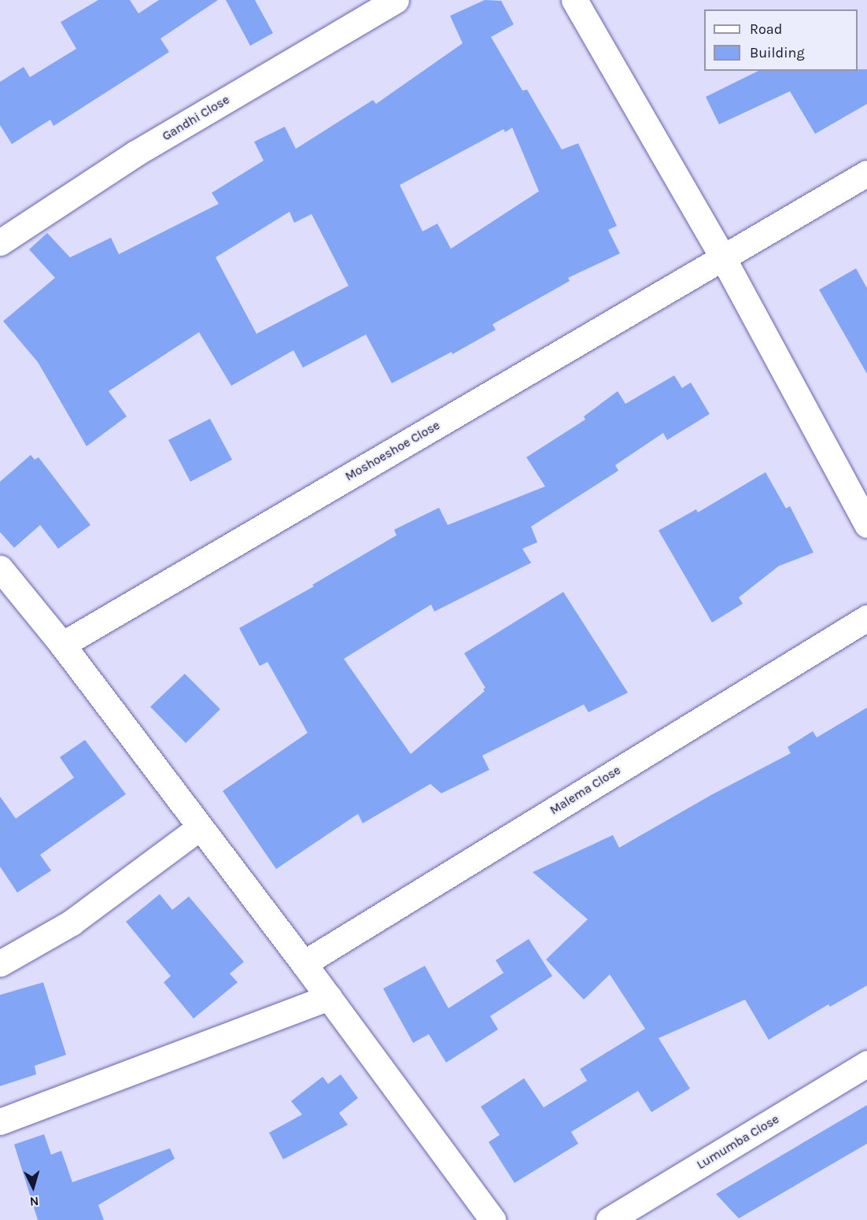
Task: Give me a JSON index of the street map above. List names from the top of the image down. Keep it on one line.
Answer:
{"streets":{"street":["Gandhi Close","Moshoeshoe Close","Malema Close","Lumumba Close"]},"legend":["Road","Building"],"north":"bottom"}
